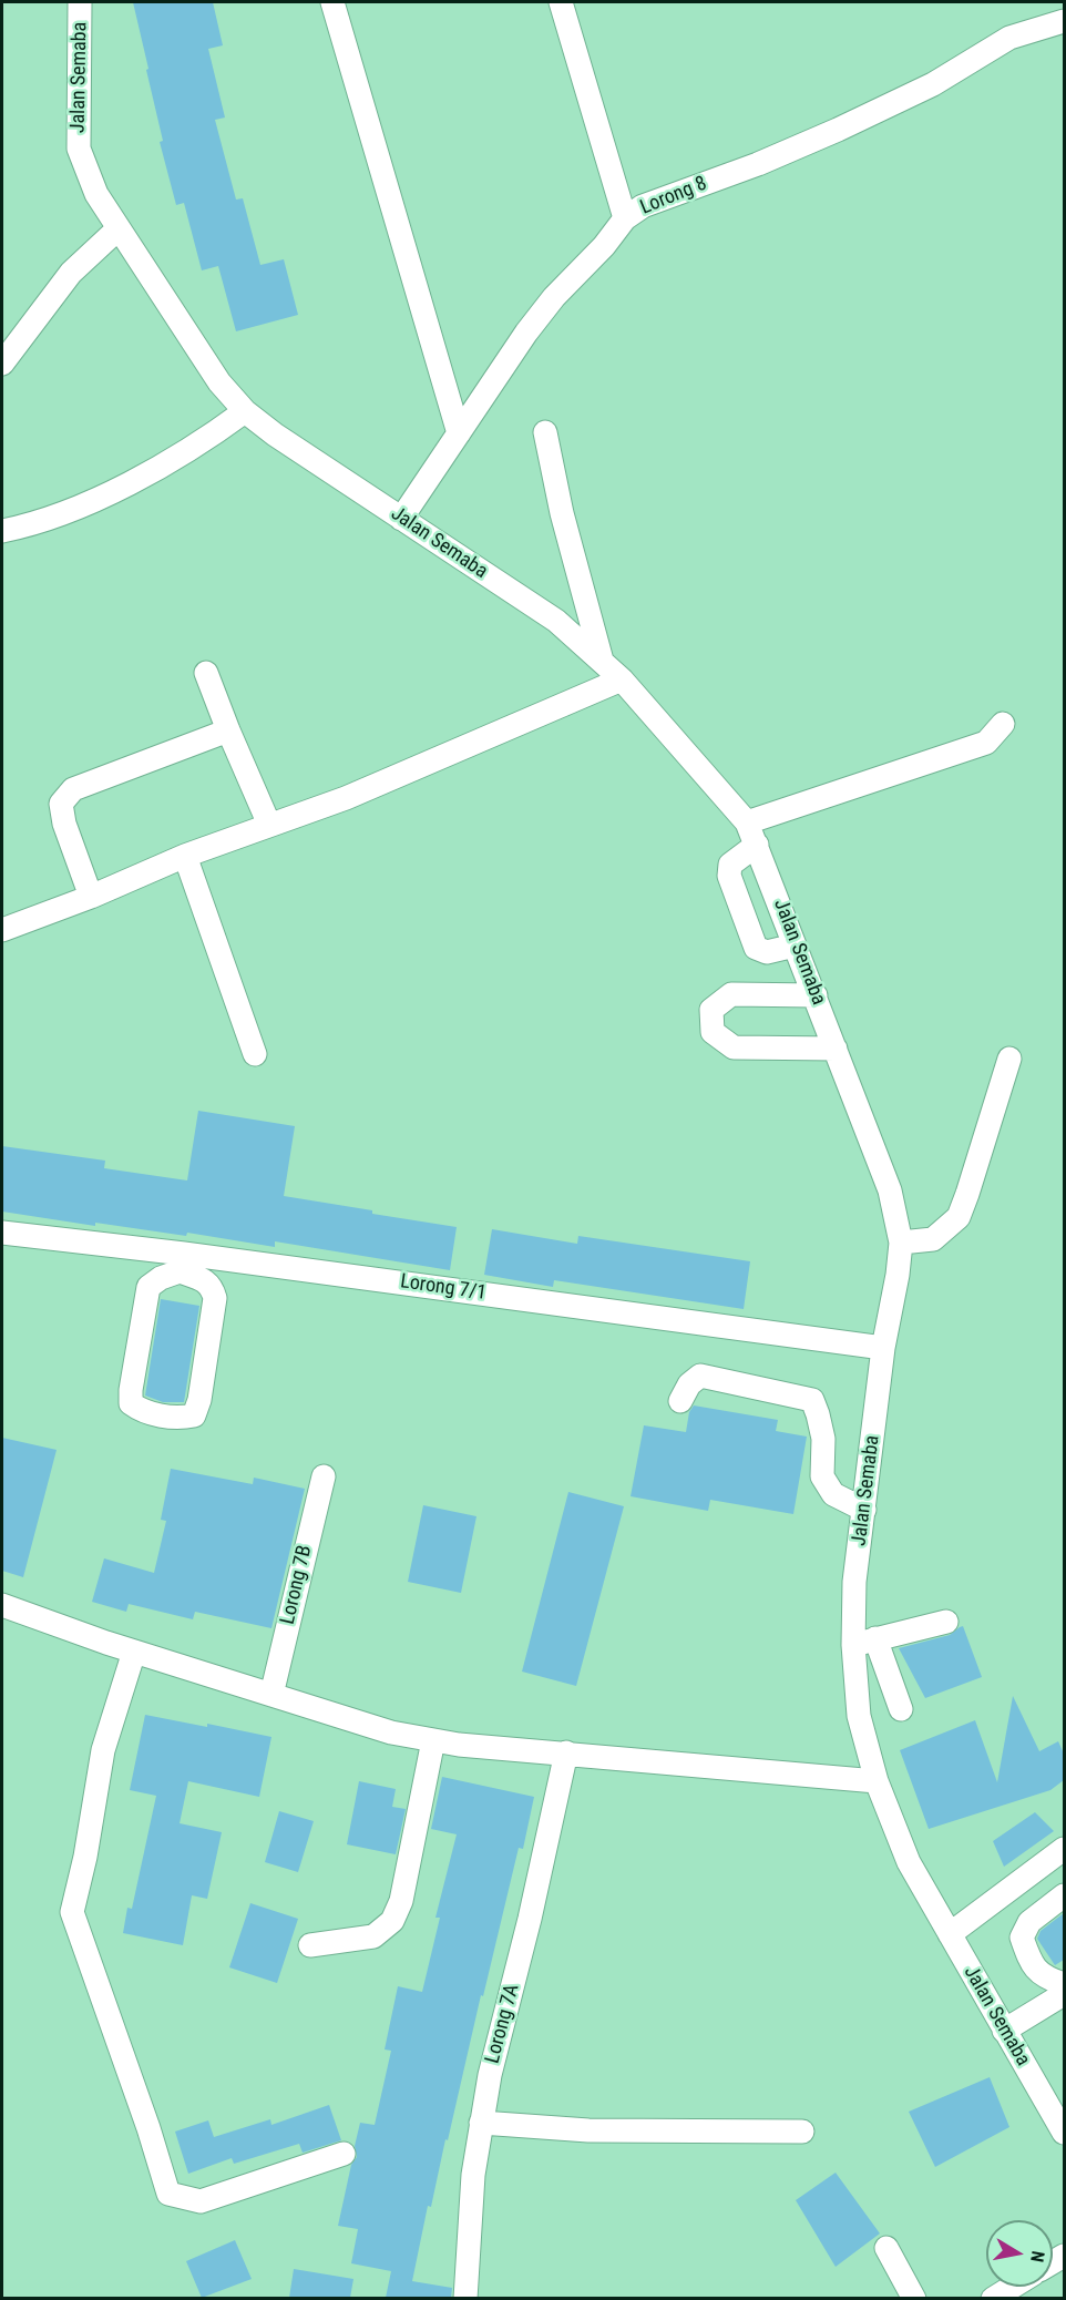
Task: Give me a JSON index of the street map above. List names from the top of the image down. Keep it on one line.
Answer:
{"streets":{"street":["Jalan Semaba","Lorong 8","Lorong 7/1","Lorong 7B","Lorong 7A"]},"crossings":[["Jalan Semaba","Lorong 8"],["Jalan Semaba","Lorong 7/1"]],"north":"right"}
